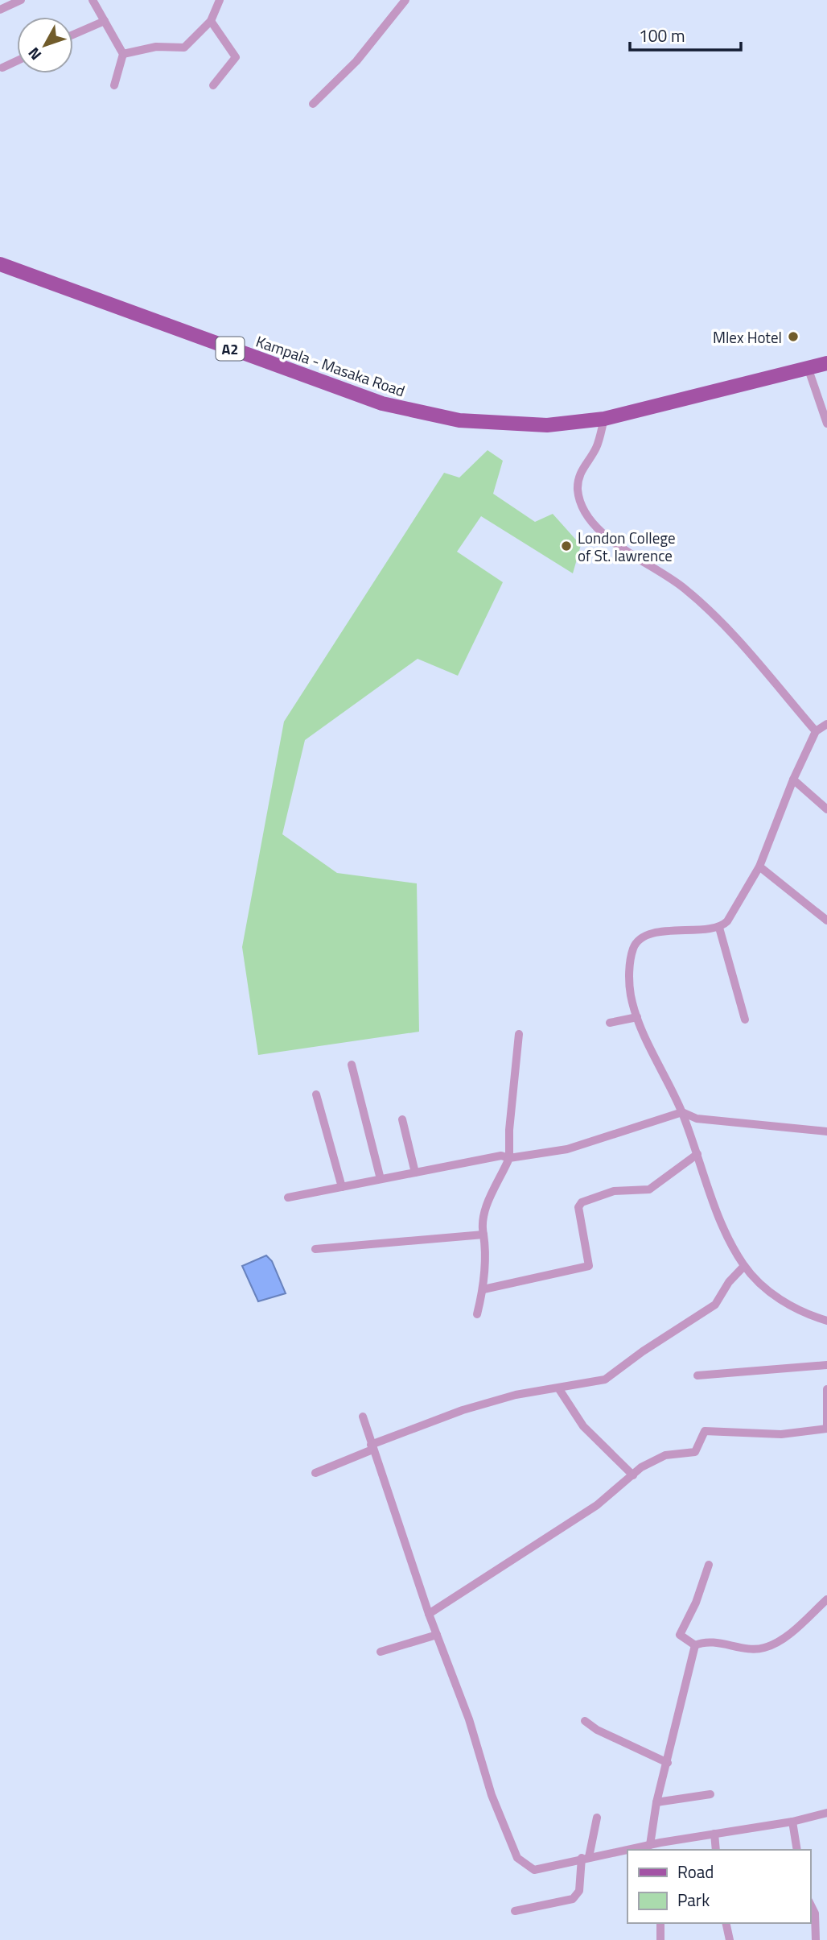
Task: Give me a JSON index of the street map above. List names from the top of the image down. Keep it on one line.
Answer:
{"streets":{"main road":["A2","Kampala - Masaka Road"]},"places":["Mlex Hotel","London College of St. lawrence"],"legend":["Road","Park"],"scale_bar":"100 m","north":"bottom left"}
